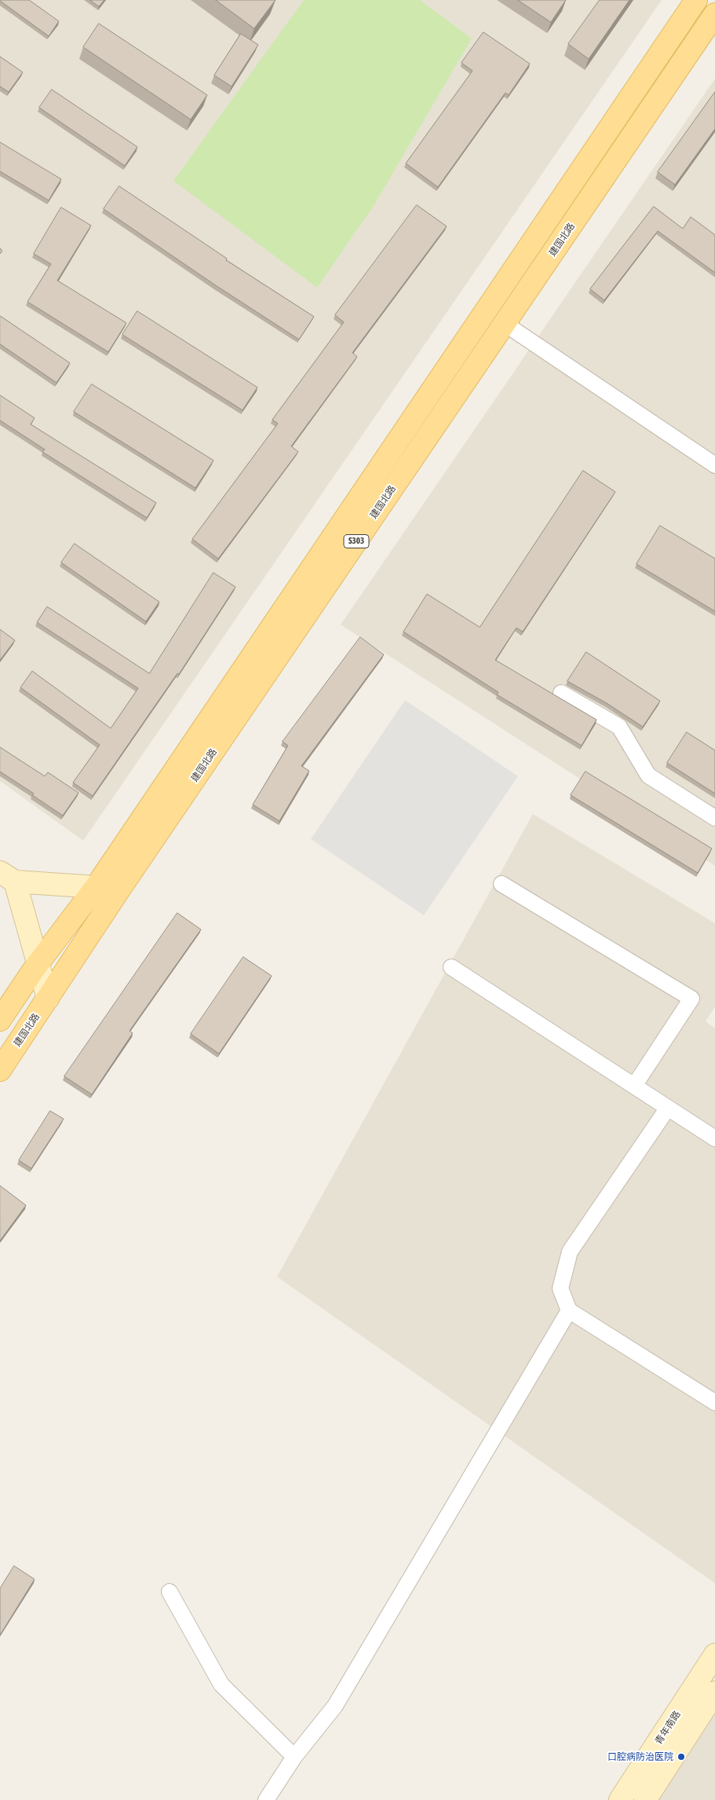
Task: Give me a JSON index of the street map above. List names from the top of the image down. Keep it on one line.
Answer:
{"streets":{"main road":["建国北路","S303"],"street":["青年南路"]},"places":["口腔病防治医院"]}
